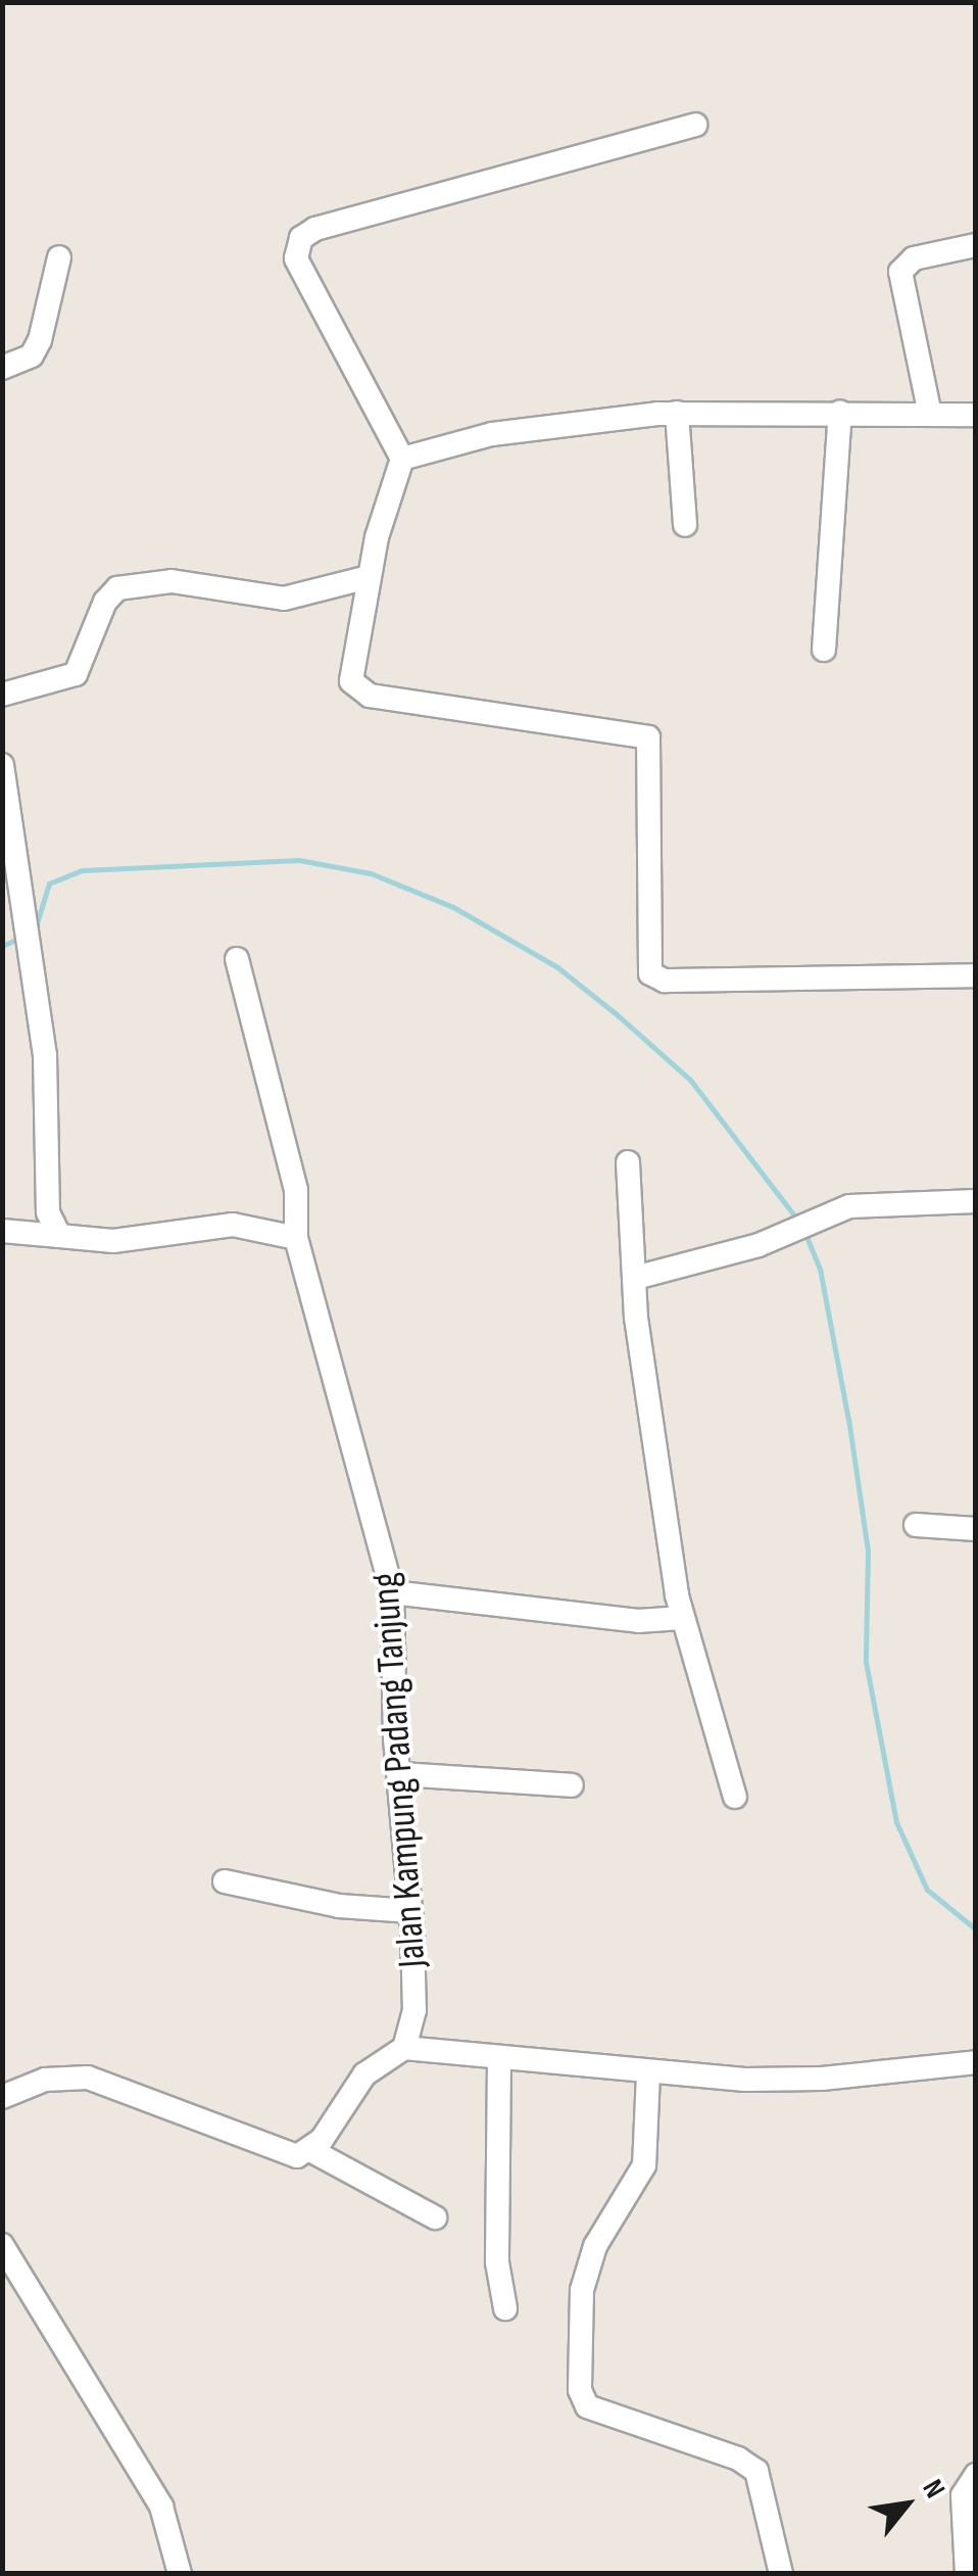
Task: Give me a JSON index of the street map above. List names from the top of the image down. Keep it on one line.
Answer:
{"streets":{"street":["Jalan Kampung Padang Tanjung"]},"north":"top right"}
